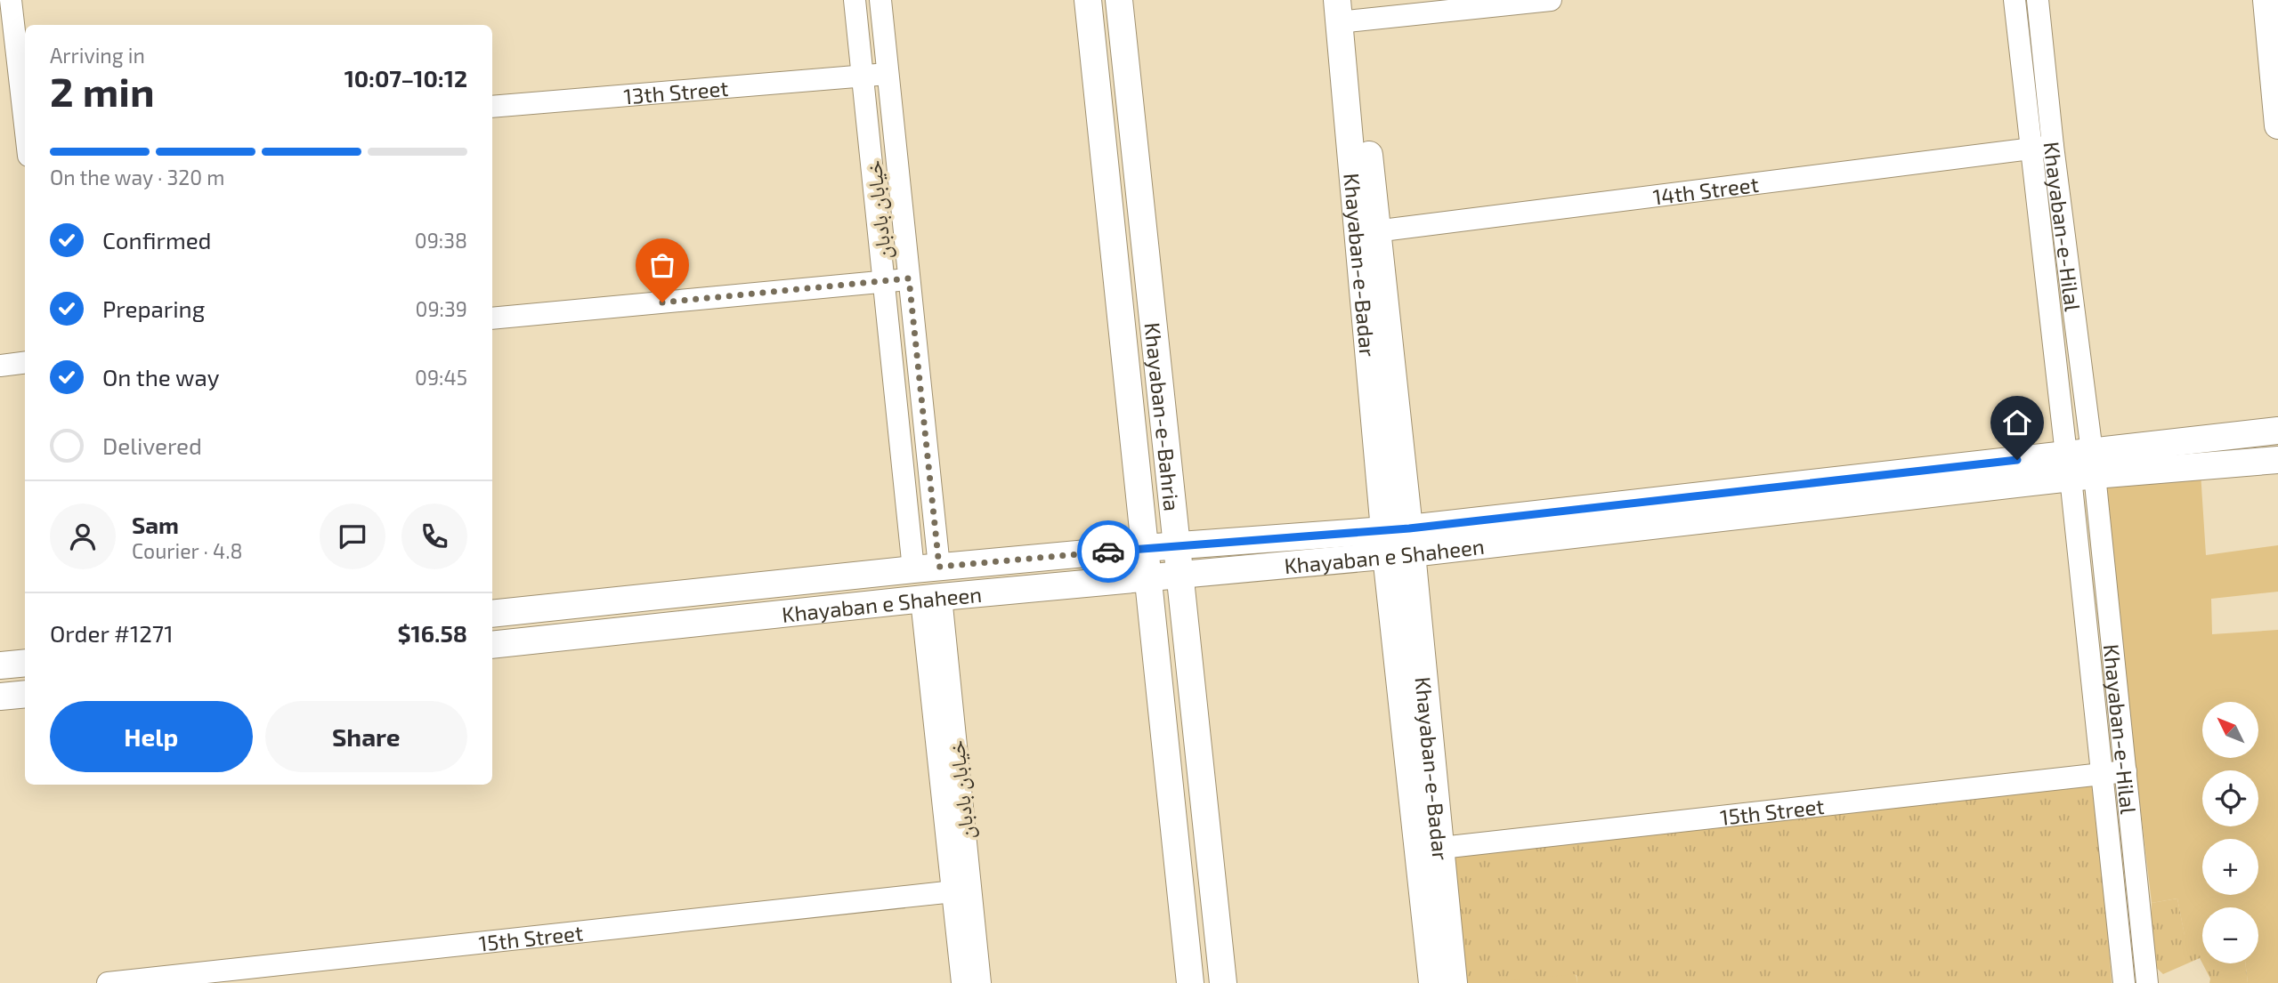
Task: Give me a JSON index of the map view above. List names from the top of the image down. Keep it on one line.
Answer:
{"streets":{"main road":["Khayaban-e-Badar","Khayaban-e-Bahria","Khayaban e Shaheen"],"street":["13th Street","14th Street","خیابان بادبان","Khayaban-e-Hilal","15th Street"]},"crossings":[["13th Street","خیابان بادبان"],["14th Street","Khayaban-e-Hilal"],["14th Street","Khayaban-e-Badar"],["خیابان بادبان","Khayaban e Shaheen"],["خیابان بادبان","15th Street"],["Khayaban-e-Hilal","Khayaban e Shaheen"],["Khayaban-e-Hilal","15th Street"],["Khayaban-e-Badar","Khayaban e Shaheen"],["Khayaban-e-Badar","15th Street"],["Khayaban-e-Bahria","Khayaban e Shaheen"]],"north":"top left","page":{"heading":["2 min","Arriving in","10:07–10:12"],"panel":["Sam","Courier · 4.8","Order #1271","$16.58"],"bar":"On the way · 320 m","list":[["Confirmed","09:38"],["Preparing","09:39"],["On the way","09:45"],"Delivered"],"buttons":["Help","Share"],"map_buttons":["+","−"]}}
